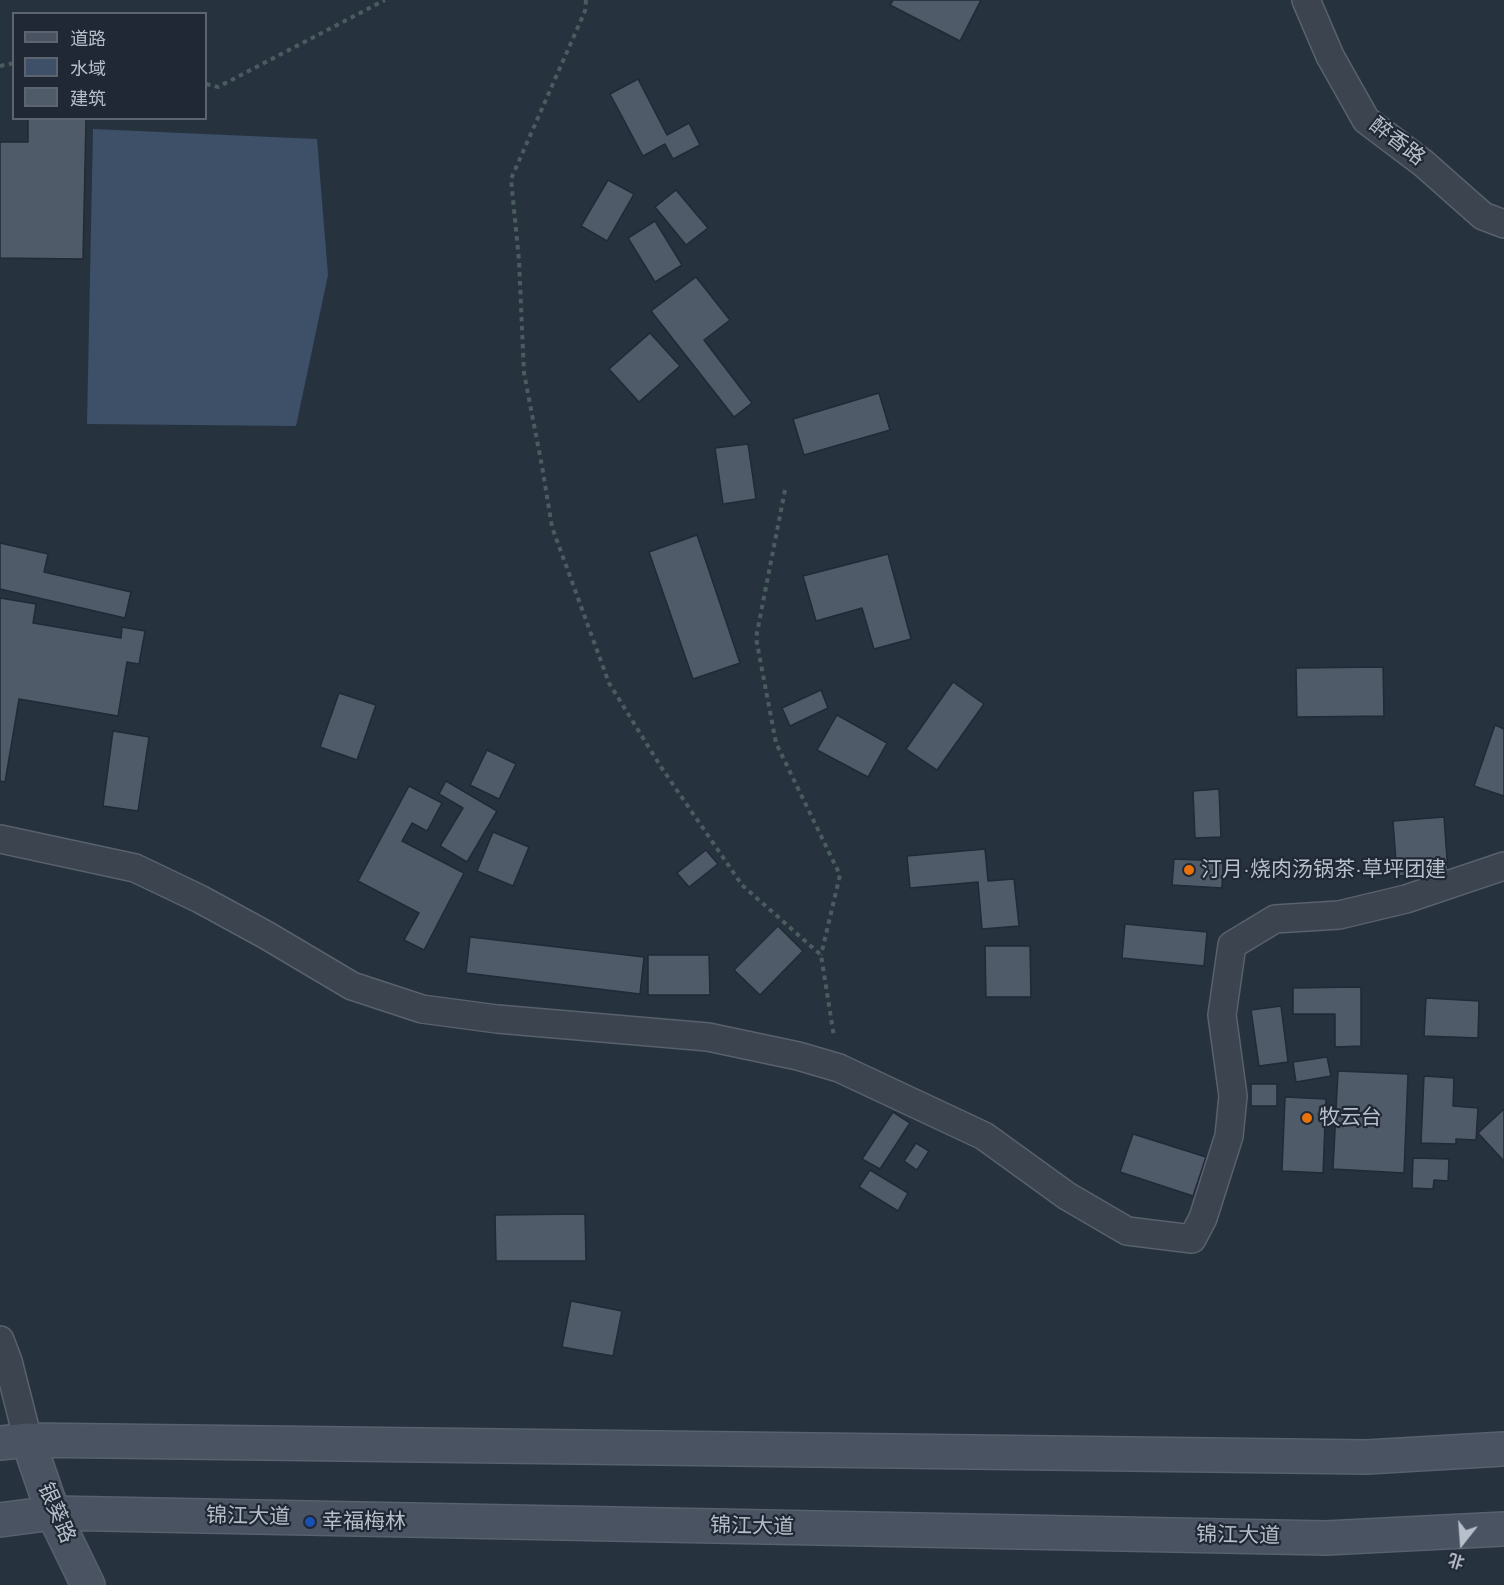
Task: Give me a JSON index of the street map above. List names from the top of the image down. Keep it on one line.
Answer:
{"streets":{"main road":["银葵路","锦江大道"],"street":["醉香路"]},"crossings":[["银葵路","锦江大道"]],"places":["汀月·烧肉汤锅茶·草坪团建","牧云台","幸福梅林"],"legend":["道路","水域","建筑"],"north":"bottom"}
